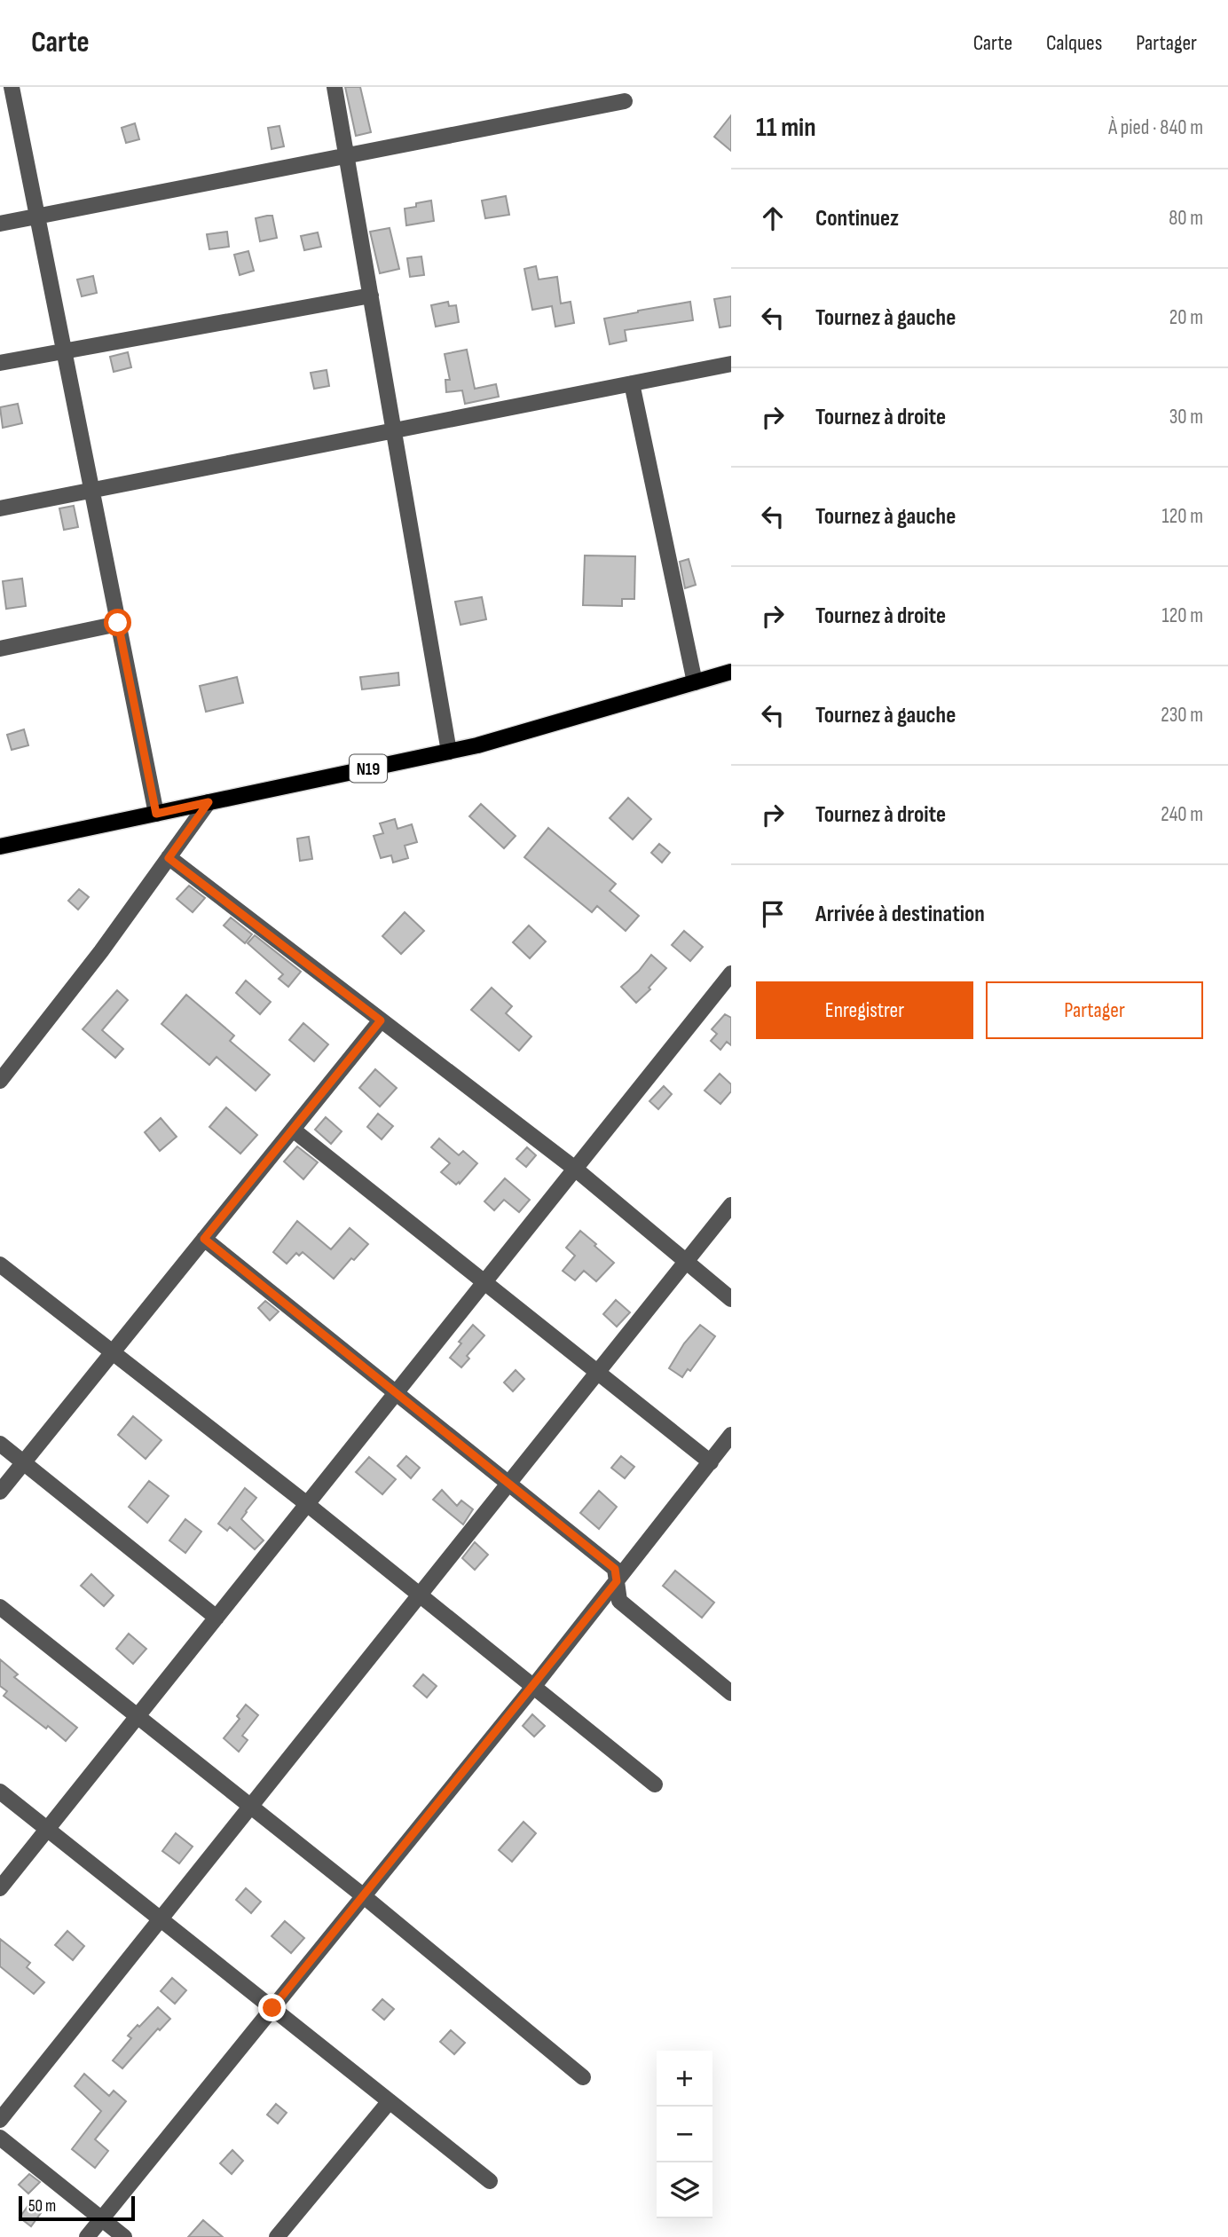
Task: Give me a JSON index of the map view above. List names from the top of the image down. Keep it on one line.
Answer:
{"streets":{"main road":["N19"]},"scale_bar":"50 m","page":{"header":"Carte","nav":["Carte","Calques","Partager"],"heading":["11 min","À pied · 840 m"],"list":[["Continuez","80 m"],["Tournez à gauche","20 m"],["Tournez à droite","30 m"],["Tournez à gauche","120 m"],["Tournez à droite","120 m"],["Tournez à gauche","230 m"],["Tournez à droite","240 m"],"Arrivée à destination"],"buttons":["Enregistrer","Partager"],"map_buttons":["+","−"],"scale":"50 m"}}
